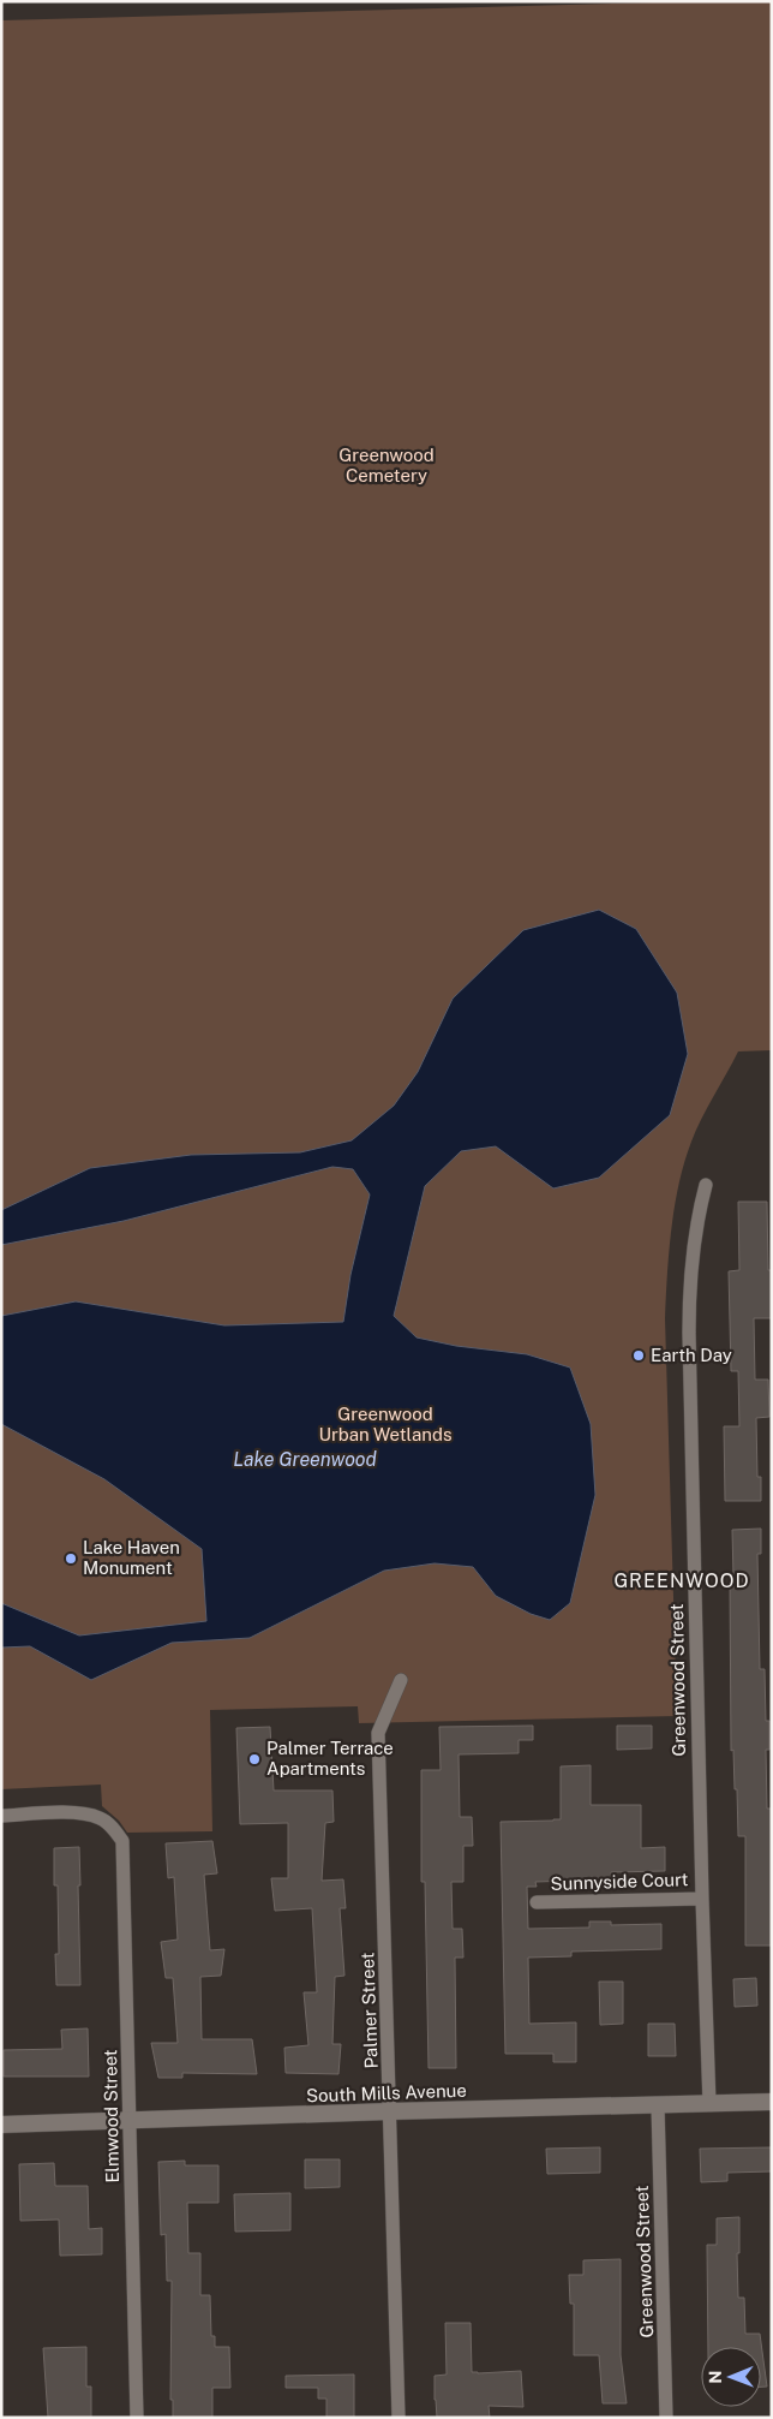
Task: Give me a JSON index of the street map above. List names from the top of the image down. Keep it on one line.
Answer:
{"streets":{"street":["Greenwood Street","Sunnyside Court","Palmer Street","South Mills Avenue","Elmwood Street"]},"crossings":[["Greenwood Street","Sunnyside Court"],["Greenwood Street","South Mills Avenue"],["Palmer Street","South Mills Avenue"],["South Mills Avenue","Elmwood Street"]],"districts":["GREENWOOD"],"water":["Lake Greenwood"],"parks":["Greenwood Cemetery","Greenwood Urban Wetlands"],"places":["Earth Day","Lake Haven Monument","Palmer Terrace Apartments"],"north":"left"}
